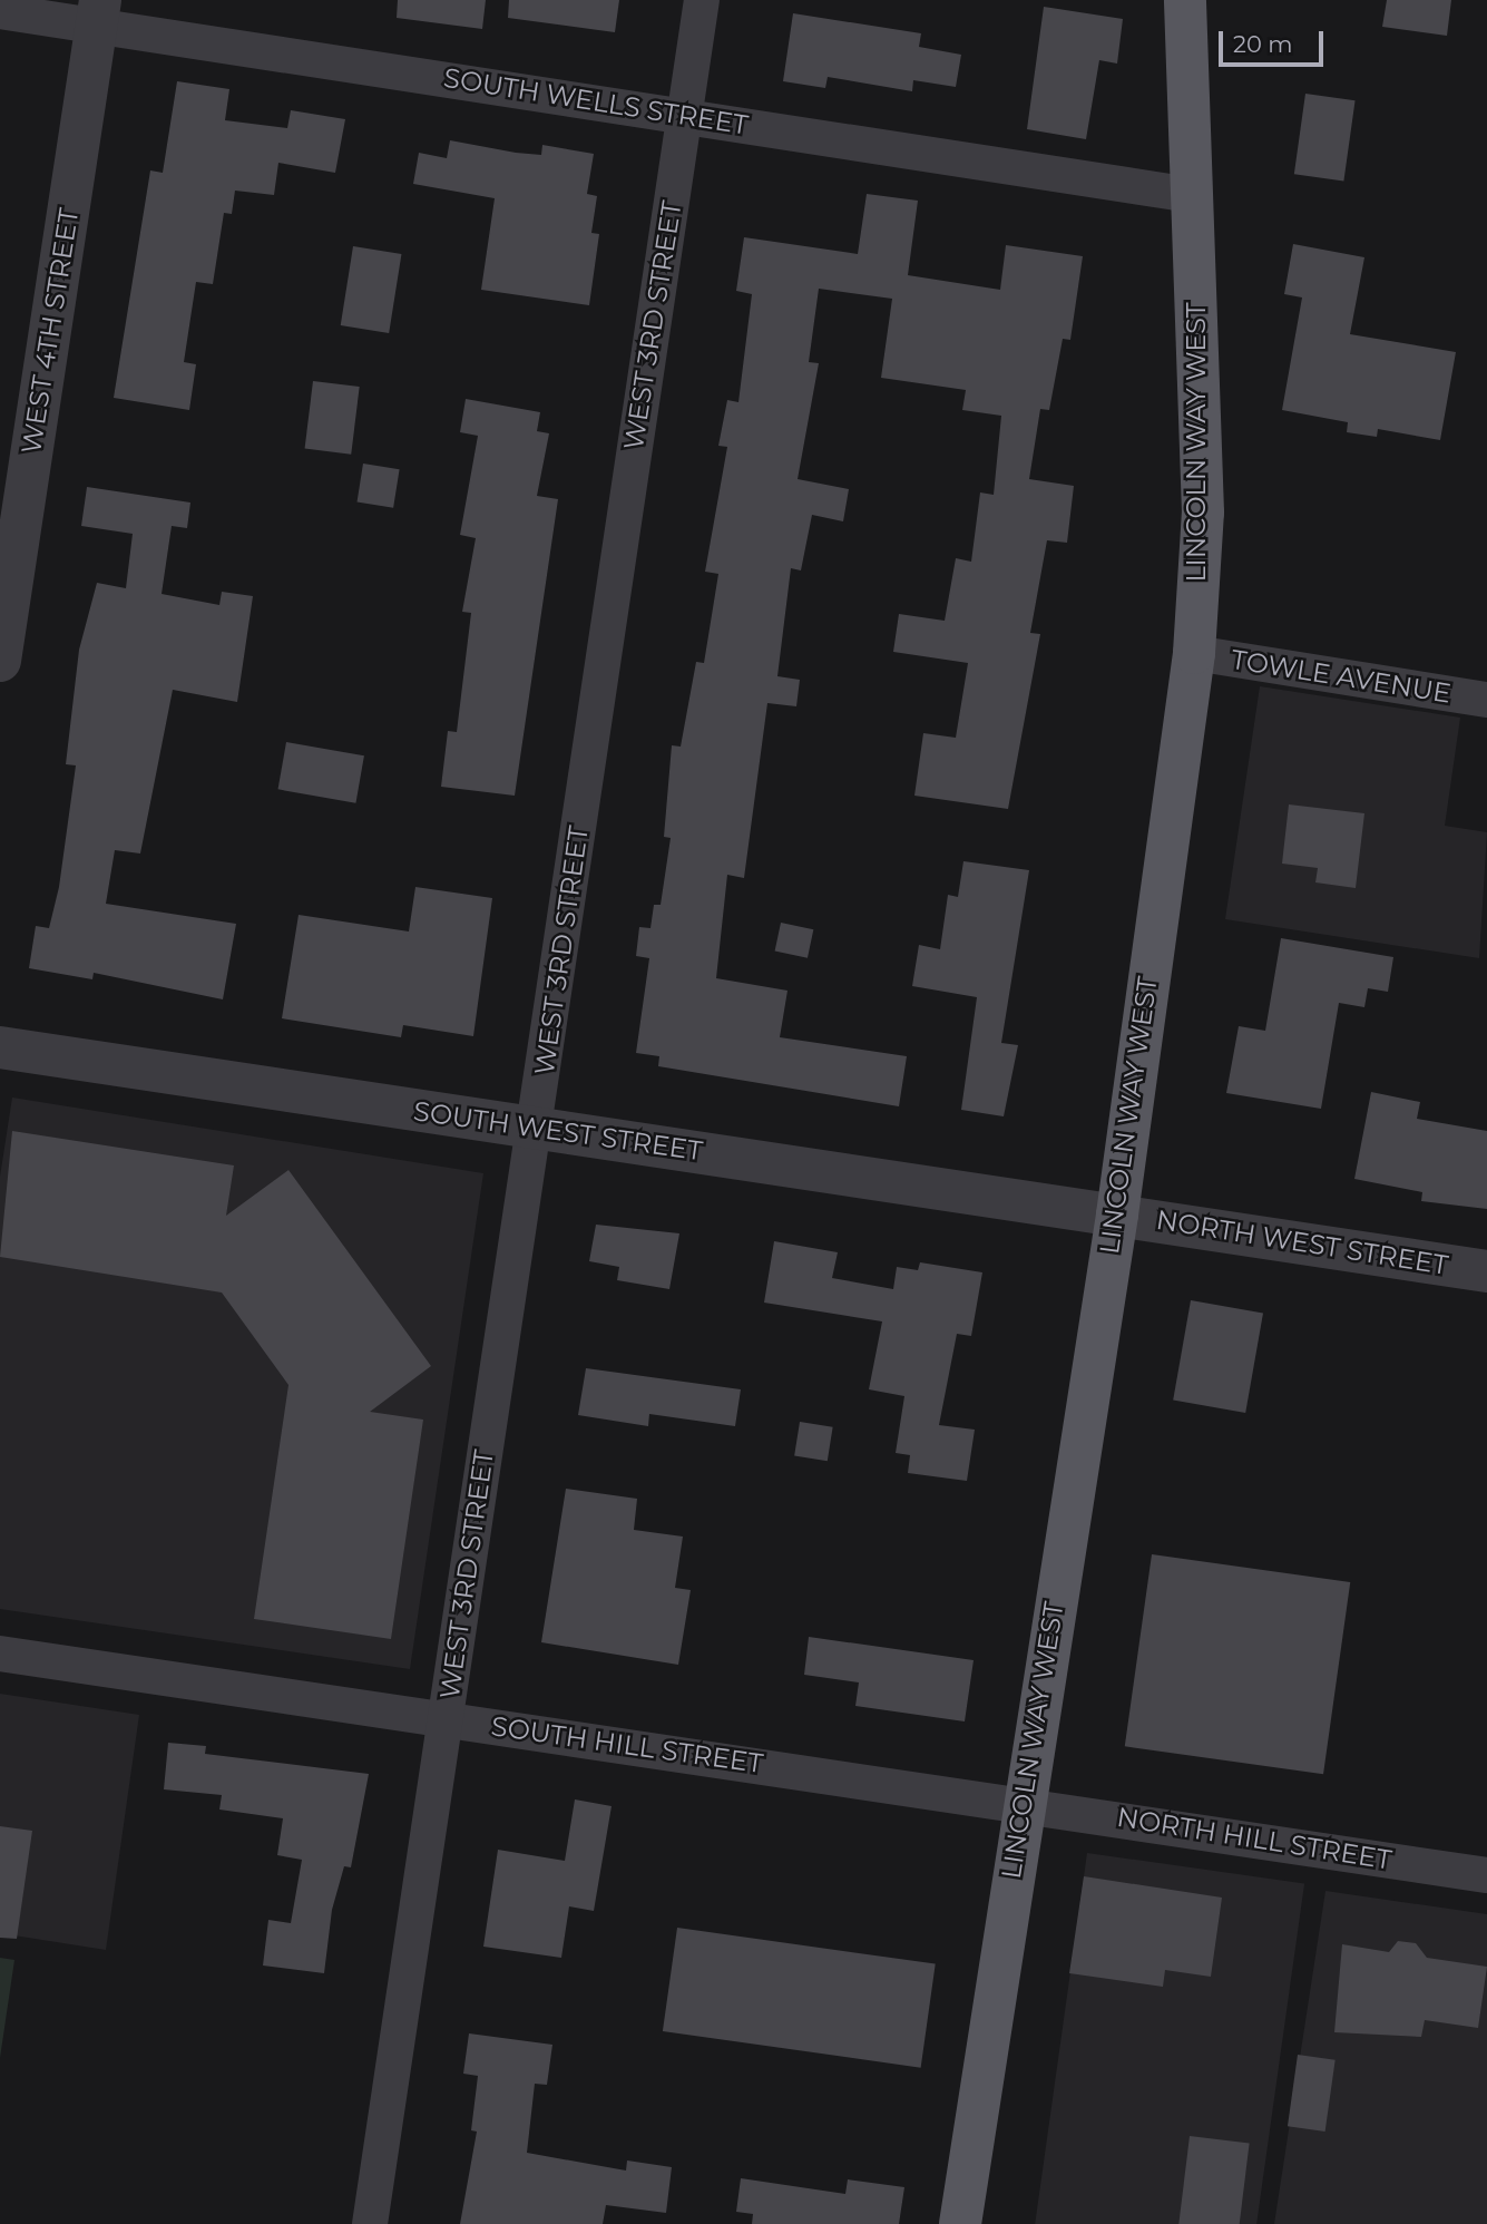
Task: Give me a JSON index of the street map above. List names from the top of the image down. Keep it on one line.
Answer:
{"streets":{"main road":["LINCOLN WAY WEST"],"street":["SOUTH WELLS STREET","WEST 3RD STREET","WEST 4TH STREET","TOWLE AVENUE","SOUTH WEST STREET","NORTH WEST STREET","SOUTH HILL STREET","NORTH HILL STREET"]},"crossings":[["SOUTH WELLS STREET","WEST 3RD STREET"],["SOUTH WELLS STREET","WEST 4TH STREET"],["SOUTH WELLS STREET","LINCOLN WAY WEST"],["WEST 3RD STREET","SOUTH WEST STREET"],["WEST 3RD STREET","SOUTH HILL STREET"],["LINCOLN WAY WEST","TOWLE AVENUE"],["LINCOLN WAY WEST","SOUTH WEST STREET"],["LINCOLN WAY WEST","NORTH WEST STREET"],["LINCOLN WAY WEST","SOUTH HILL STREET"],["LINCOLN WAY WEST","NORTH HILL STREET"],["SOUTH WEST STREET","NORTH WEST STREET"],["SOUTH HILL STREET","NORTH HILL STREET"]],"scale_bar":"20 m"}
